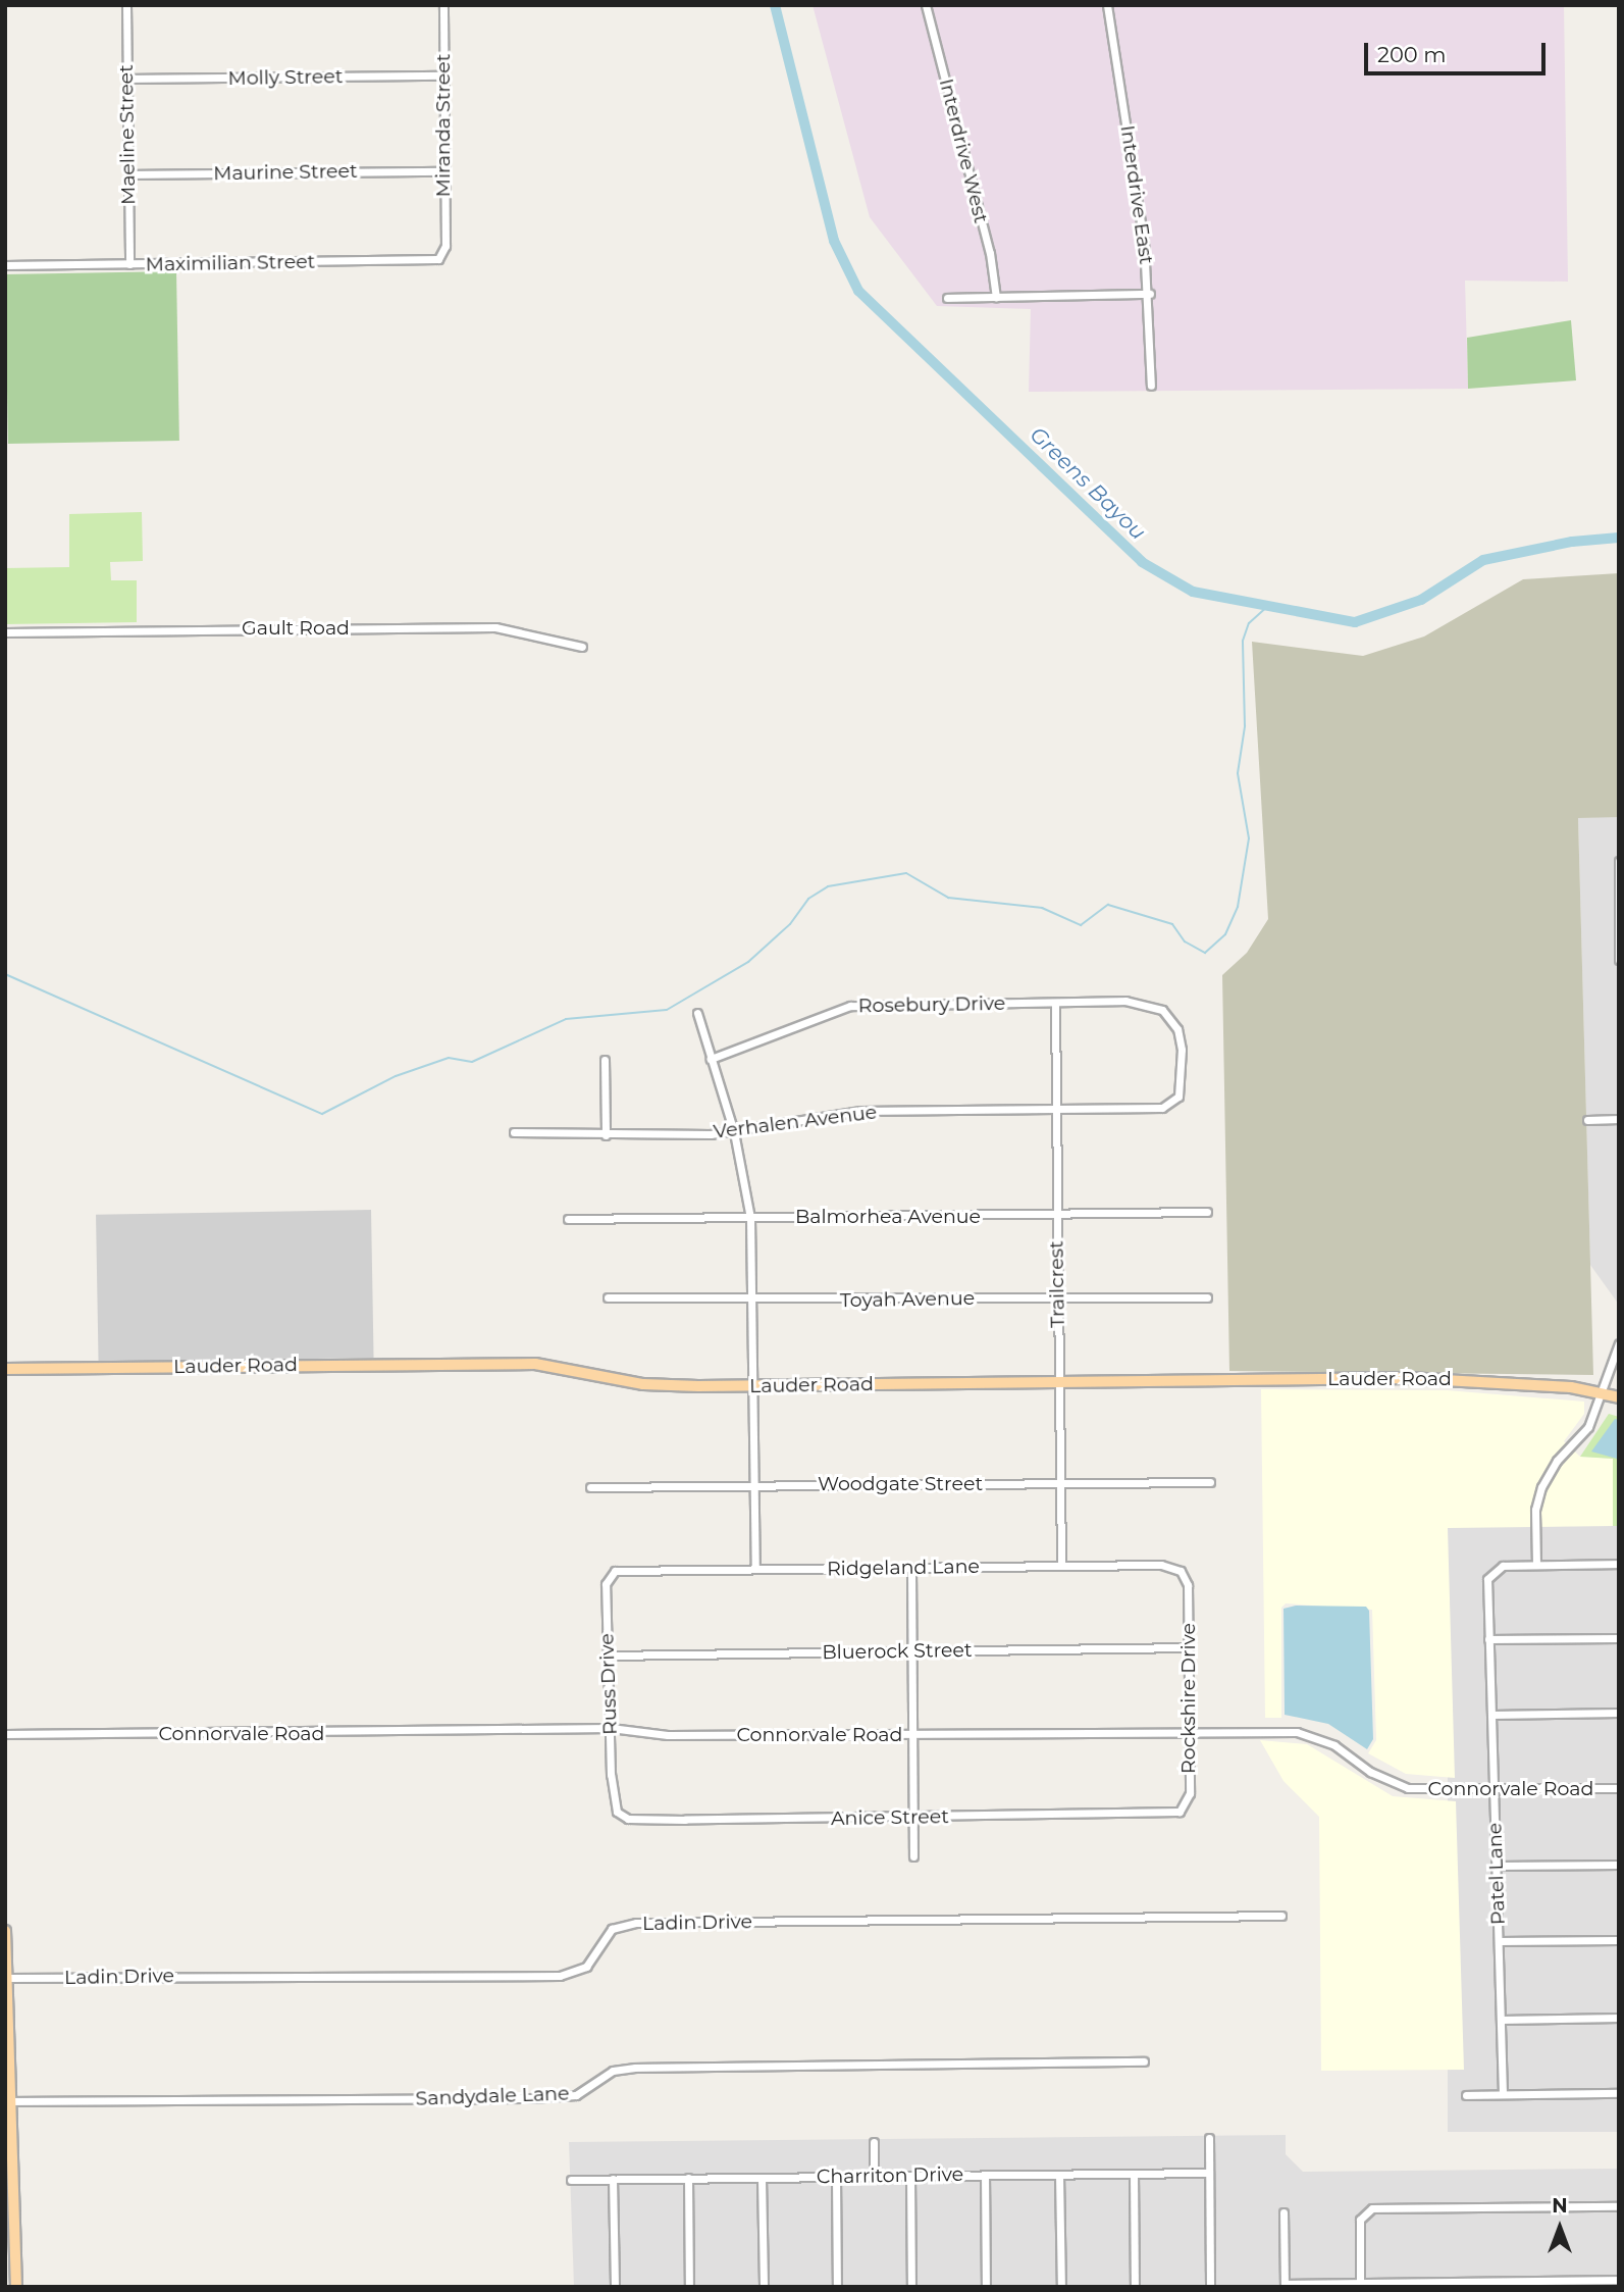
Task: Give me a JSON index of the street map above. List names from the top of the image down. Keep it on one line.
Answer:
{"streets":{"main road":["Lauder Road"],"street":["Molly Street","Miranda Street","Maeline Street","Interdrive West","Maurine Street","Interdrive East","Maximilian Street","Gault Road","Rosebury Drive","Verhalen Avenue","Balmorhea Avenue","Trailcrest","Toyah Avenue","Woodgate Street","Ridgeland Lane","Bluerock Street","Russ Drive","Rockshire Drive","Connorvale Road","Anice Street","Patel Lane","Ladin Drive","Sandydale Lane","Charriton Drive"]},"crossings":[["Molly Street","Miranda Street"],["Molly Street","Maeline Street"],["Miranda Street","Maurine Street"],["Miranda Street","Maximilian Street"],["Maeline Street","Maurine Street"],["Maeline Street","Maximilian Street"],["Rosebury Drive","Verhalen Avenue"],["Rosebury Drive","Trailcrest"],["Verhalen Avenue","Trailcrest"],["Balmorhea Avenue","Trailcrest"],["Trailcrest","Toyah Avenue"],["Trailcrest","Lauder Road"],["Trailcrest","Woodgate Street"],["Trailcrest","Ridgeland Lane"],["Ridgeland Lane","Russ Drive"],["Ridgeland Lane","Rockshire Drive"],["Bluerock Street","Russ Drive"],["Bluerock Street","Rockshire Drive"],["Russ Drive","Connorvale Road"],["Russ Drive","Anice Street"],["Rockshire Drive","Connorvale Road"],["Rockshire Drive","Anice Street"],["Connorvale Road","Patel Lane"]],"water":["Greens Bayou"],"scale_bar":"200 m","north":"top"}
